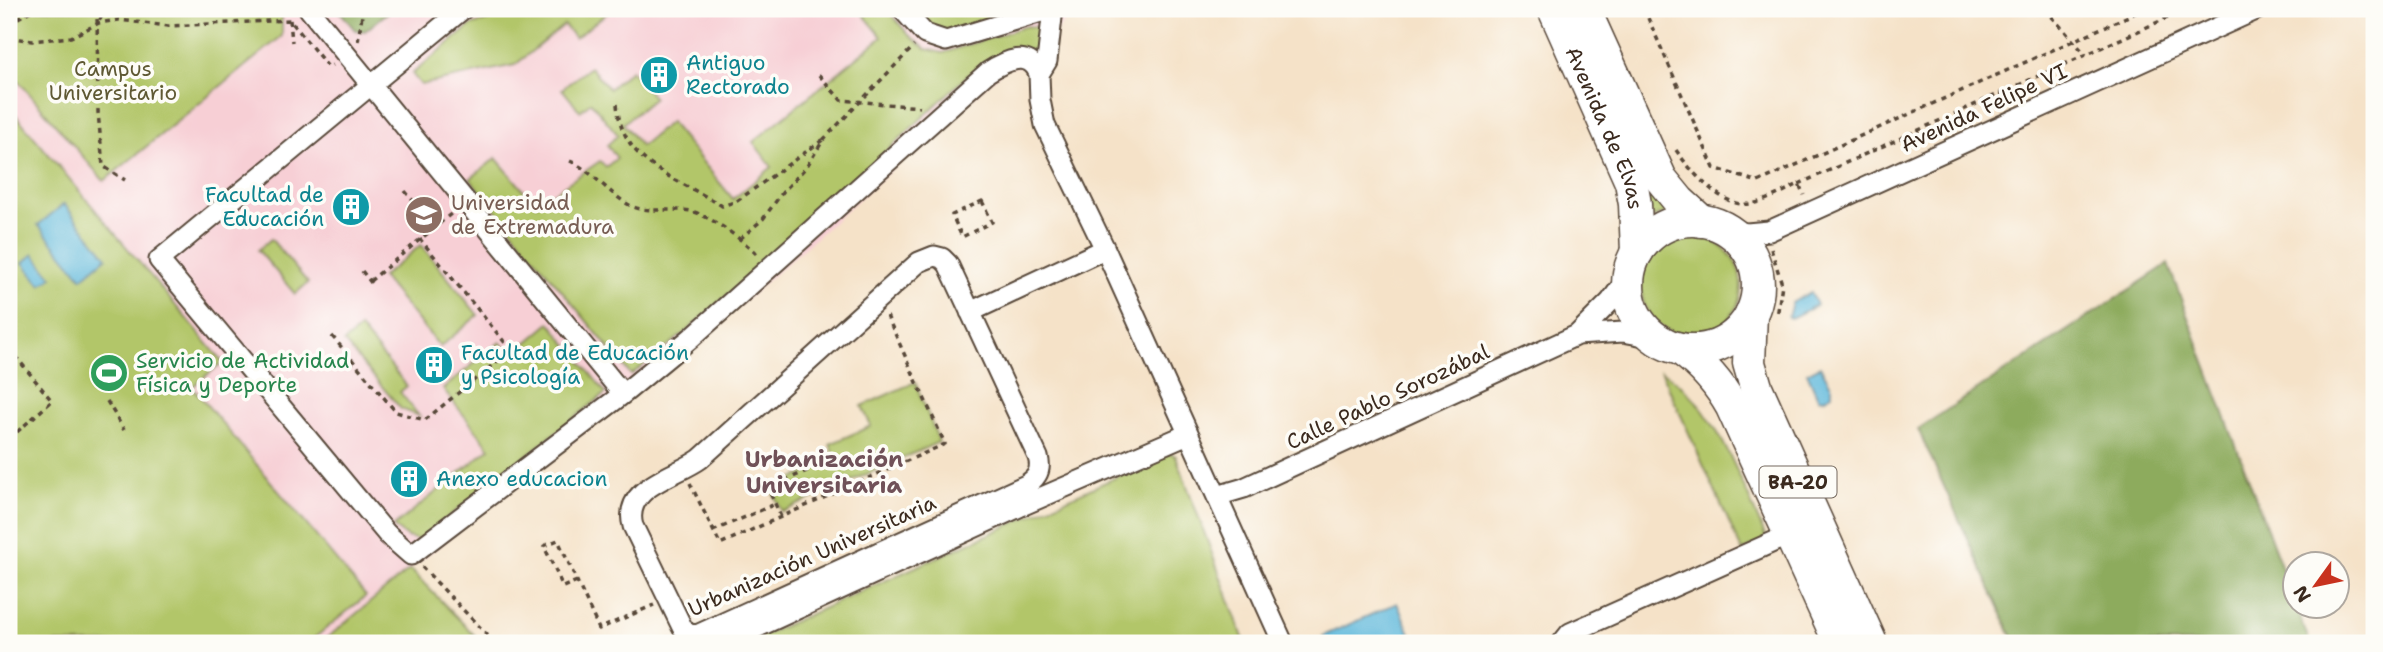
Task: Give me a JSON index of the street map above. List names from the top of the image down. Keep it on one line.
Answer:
{"streets":{"highway":["Avenida de Elvas","BA-20"],"street":["Avenida Felipe VI","Calle Pablo Sorozábal","Urbanización Universitaria"]},"crossings":[["Avenida Felipe VI","Avenida de Elvas"],["Avenida Felipe VI","Calle Pablo Sorozábal"],["Avenida Felipe VI","BA-20"],["Avenida de Elvas","Calle Pablo Sorozábal"],["Avenida de Elvas","BA-20"],["Calle Pablo Sorozábal","BA-20"]],"districts":["Urbanización Universitaria"],"parks":["Campus Universitario"],"places":{"building":["Antiguo Rectorado","Facultad de Educación","Facultad de Educación y Psicología","Anexo educacion"],"school or university":["Universidad de Extremadura"],"sports":["Servicio de Actividad Física y Deporte"]},"north":"bottom left"}
